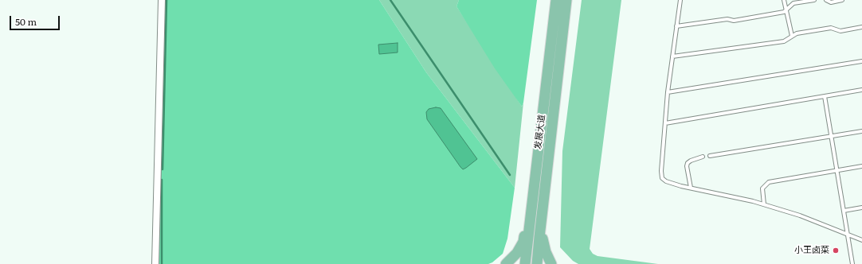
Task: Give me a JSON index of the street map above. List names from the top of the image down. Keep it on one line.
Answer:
{"streets":{"main road":["发展大道"]},"places":["小王卤菜"],"scale_bar":"50 m"}
